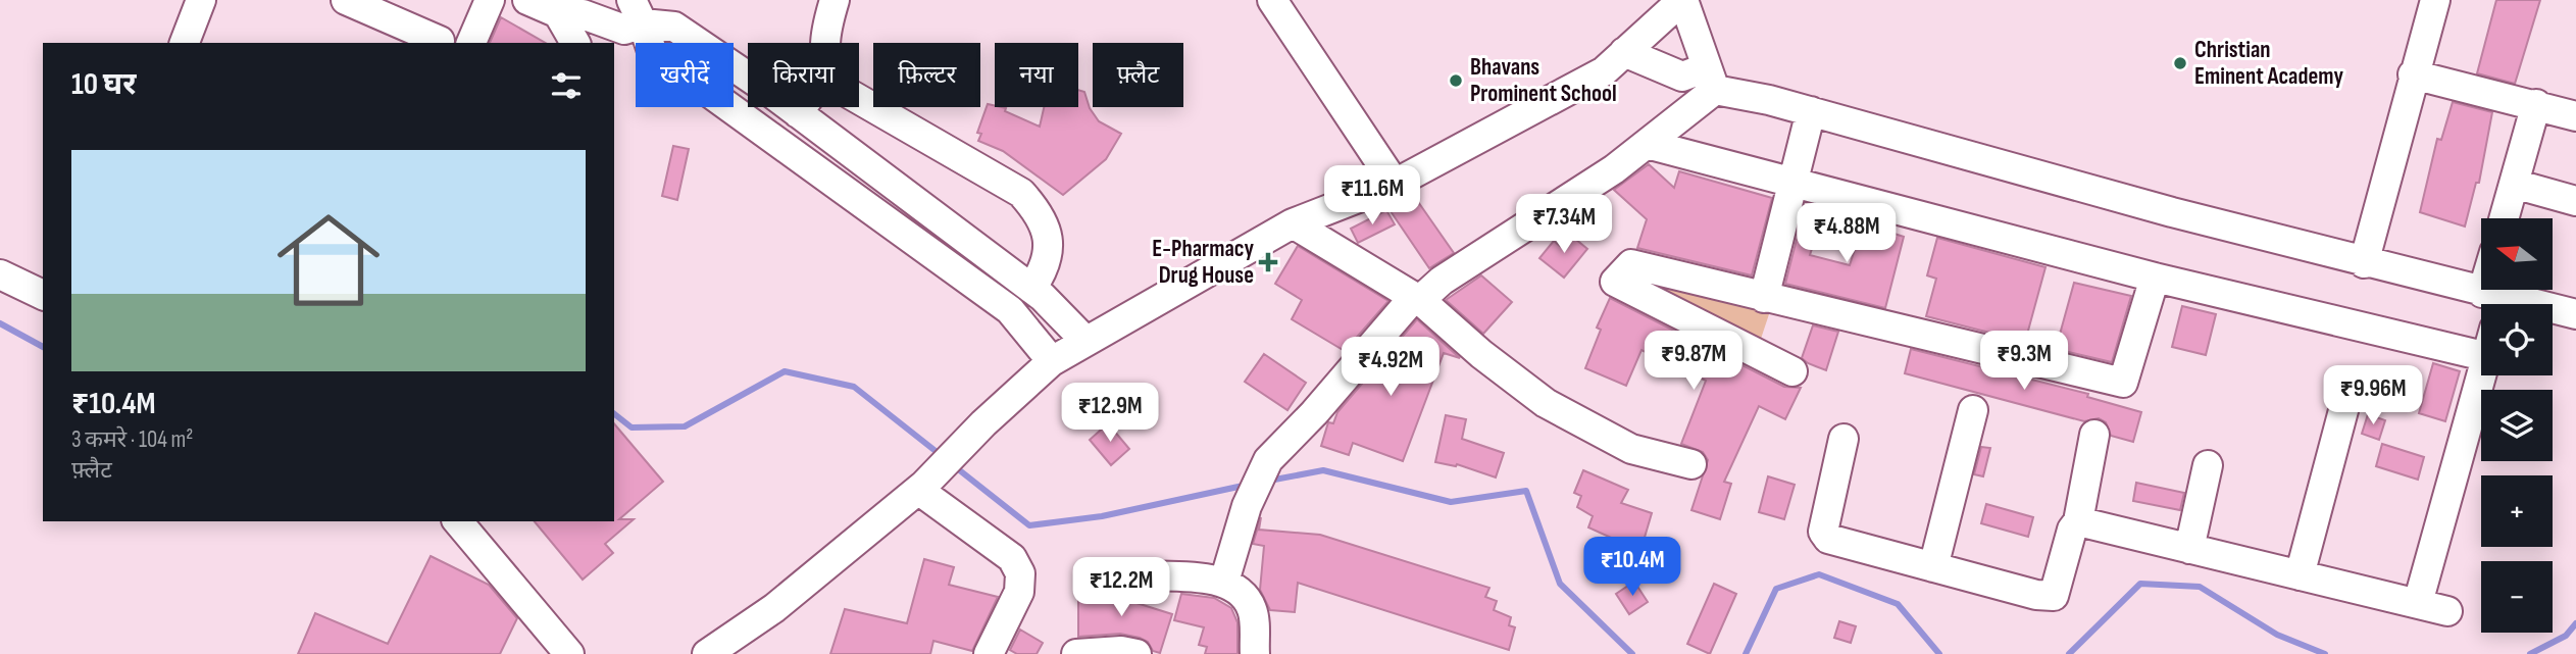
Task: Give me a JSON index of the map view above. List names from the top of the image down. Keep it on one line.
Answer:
{"places":{"other":["Christian Eminent Academy","Bhavans Prominent School"],"health":["E-Pharmacy Drug House"]},"north":"left","page":{"chip":["खरीदें","किराया","फ़िल्टर","नया","फ़्लैट"],"heading":"10 घर","list":[{"name":"₹10.4M","note":"3 कमरे · 104 m² · फ़्लैट"}],"price":["₹11.6M","₹7.34M","₹4.88M","₹9.87M","₹9.3M","₹4.92M","₹9.96M","₹12.9M","₹10.4M","₹12.2M"],"map_buttons":["+","−"]}}
